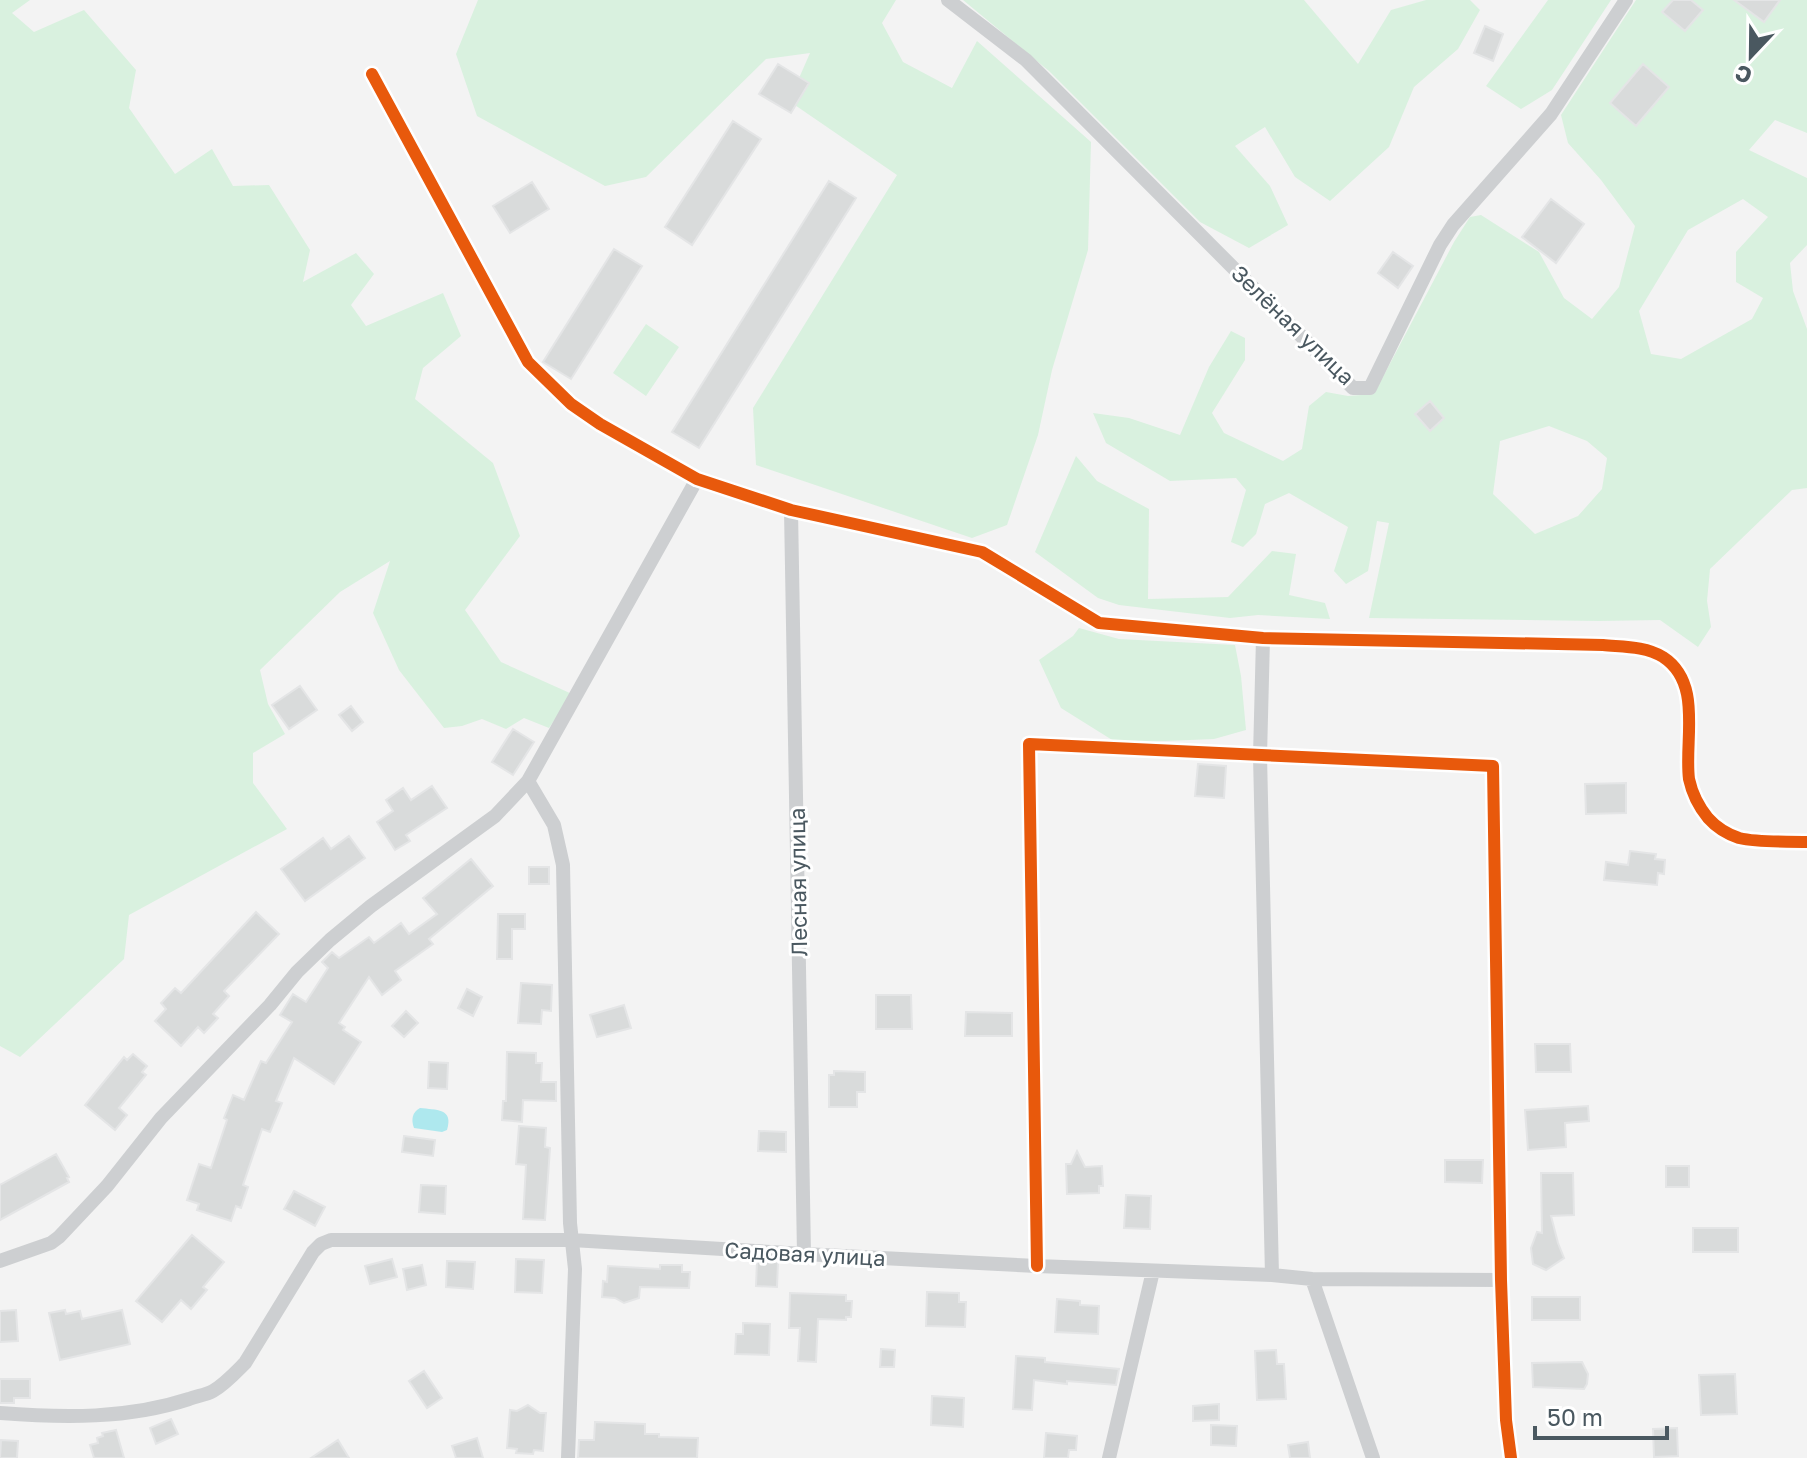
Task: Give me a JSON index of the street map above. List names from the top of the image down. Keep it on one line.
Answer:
{"streets":{"street":["Зелёная улица","Лесная улица","Садовая улица"]},"crossings":[["Лесная улица","Садовая улица"]],"scale_bar":"50 m","north":"bottom"}
